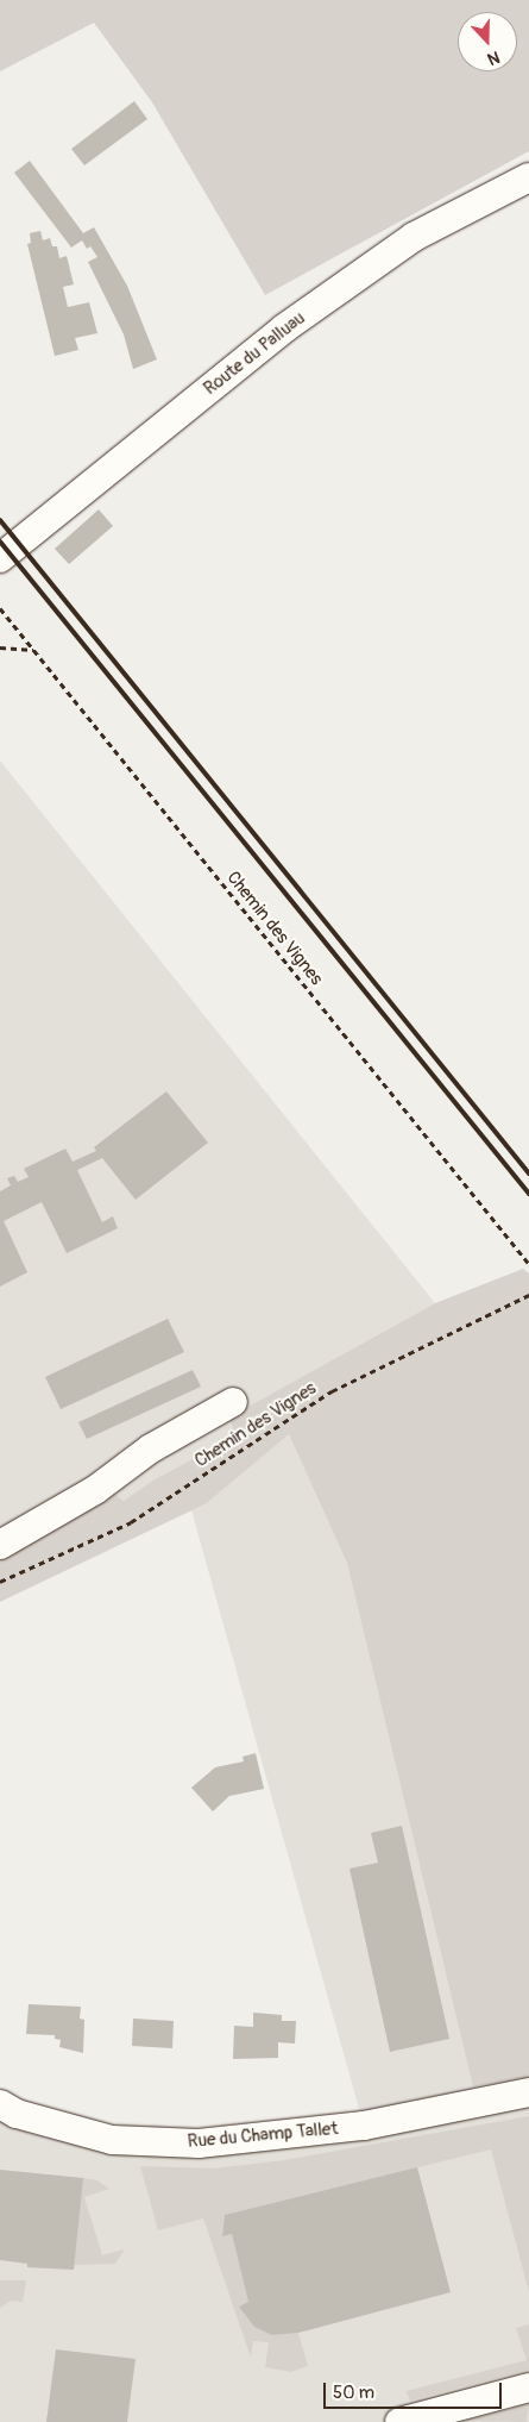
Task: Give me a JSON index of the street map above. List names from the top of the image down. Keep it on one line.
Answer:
{"streets":{"street":["Route du Palluau","Rue du Champ Tallet"],"path":["Chemin des Vignes"]},"scale_bar":"50 m","north":"bottom"}
